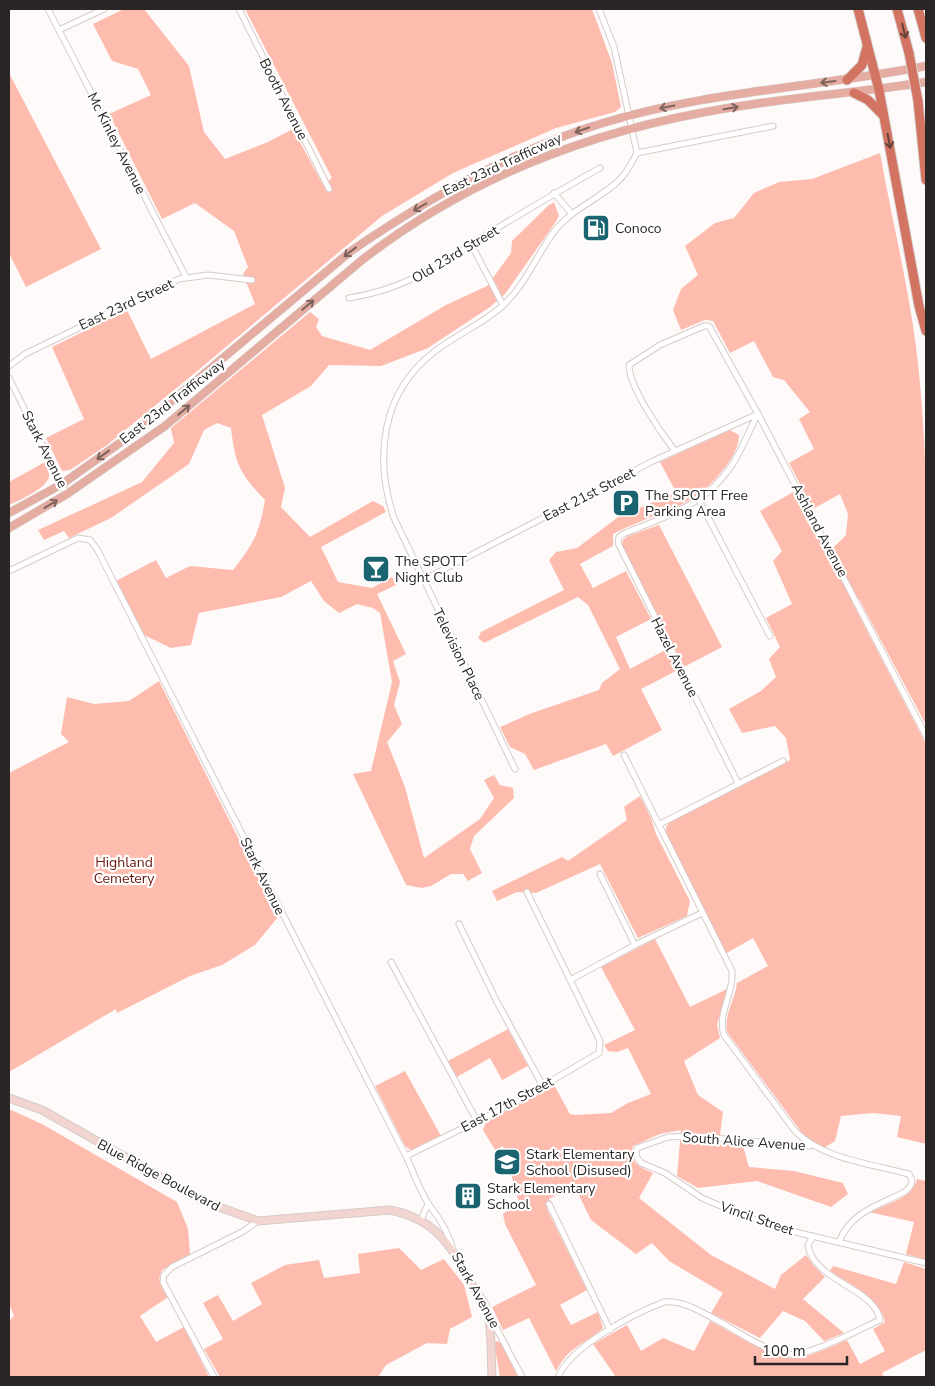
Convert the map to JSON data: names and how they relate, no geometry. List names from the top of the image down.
{
  "streets": {
    "main road": ["East 23rd Trafficway", "Stark Avenue", "Blue Ridge Boulevard"],
    "street": [
      "Booth Avenue",
      "Mc Kinley Avenue",
      "Old 23rd Street",
      "East 23rd Street",
      "East 21st Street",
      "Ashland Avenue",
      "Television Place",
      "Hazel Avenue",
      "East 17th Street",
      "South Alice Avenue",
      "Vincil Street"
    ]
  },
  "crossings": [
    ["Mc Kinley Avenue", "East 23rd Street"],
    ["East 23rd Trafficway", "Stark Avenue"],
    ["Stark Avenue", "East 17th Street"],
    ["Stark Avenue", "Blue Ridge Boulevard"],
    ["East 21st Street", "Ashland Avenue"],
    ["East 21st Street", "Television Place"],
    ["South Alice Avenue", "Vincil Street"]
  ],
  "parks": ["Highland Cemetery"],
  "places": {
    "fuel station": ["Conoco"],
    "parking": ["The SPOTT Free Parking Area"],
    "bar": ["The SPOTT Night Club"],
    "school or university": ["Stark Elementary School (Disused)"],
    "building": ["Stark Elementary School"]
  },
  "scale_bar": "100 m"
}
